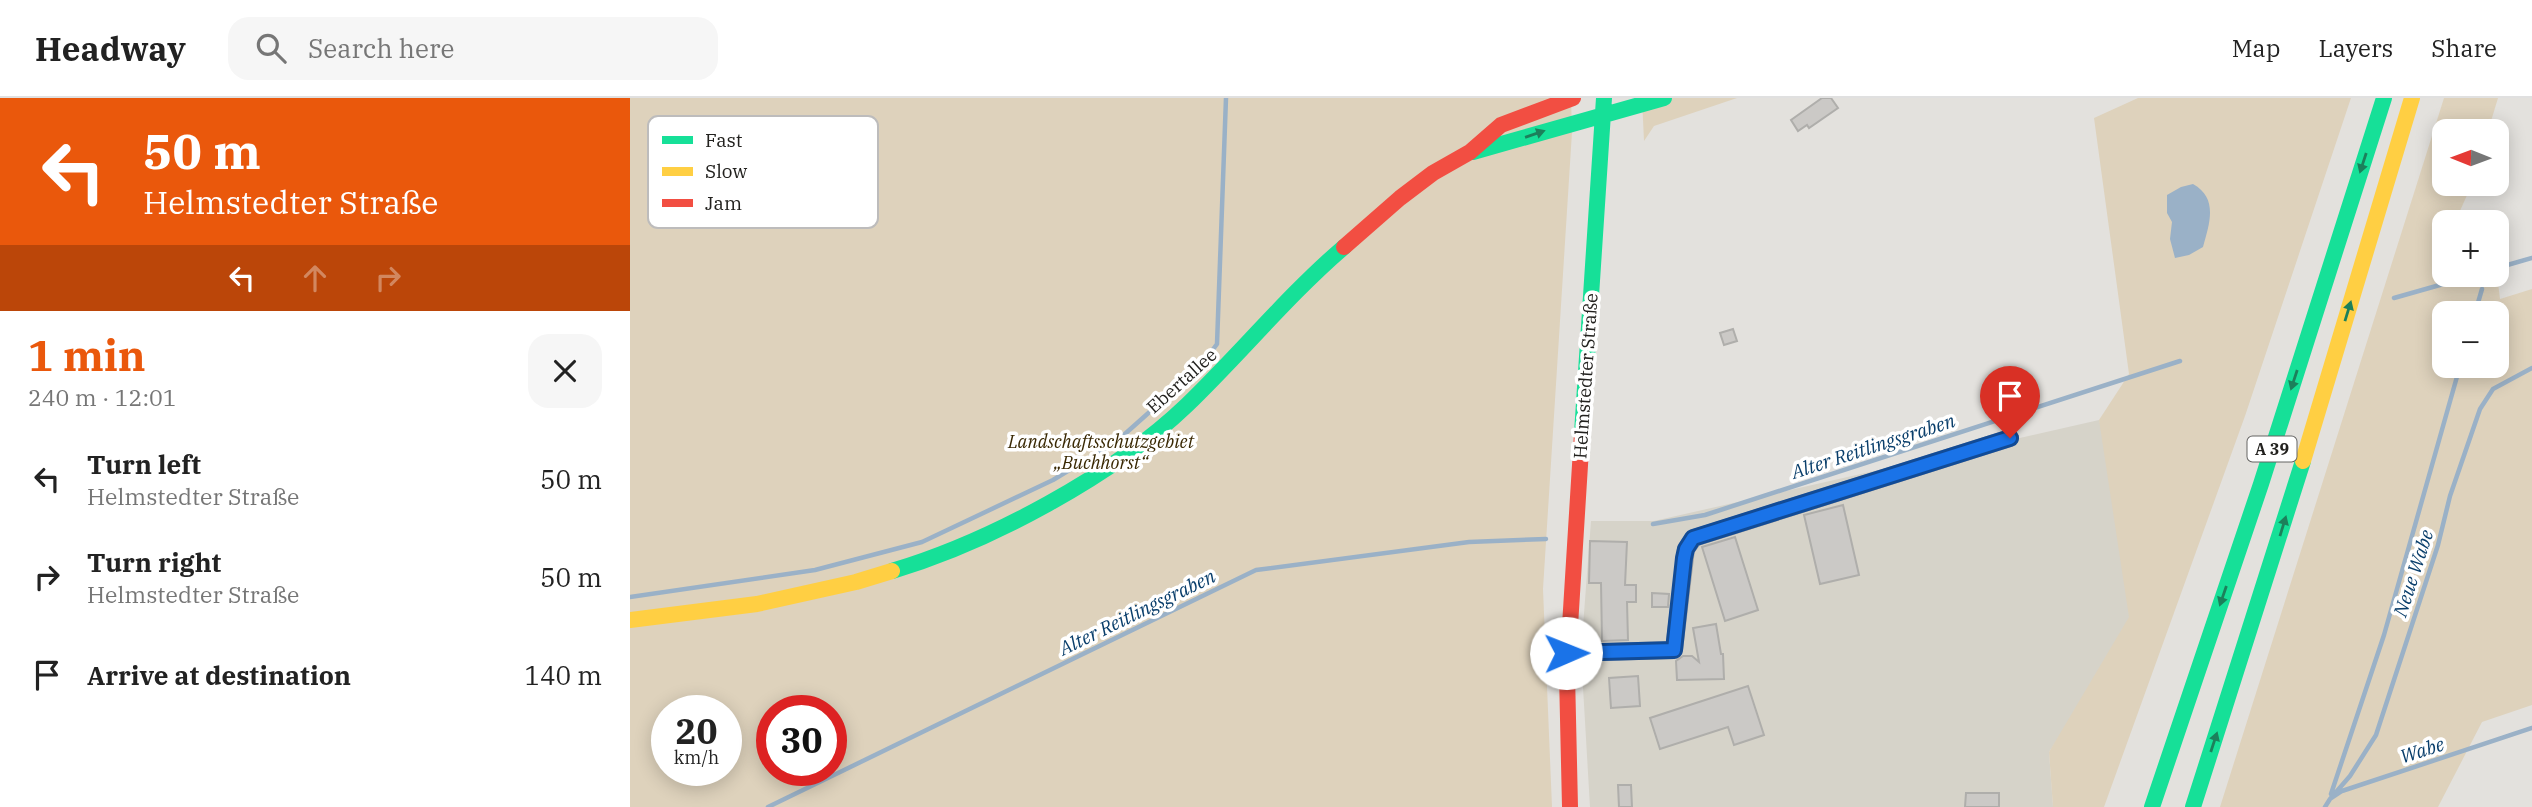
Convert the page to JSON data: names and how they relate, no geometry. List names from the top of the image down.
{
  "streets": {
    "main road": ["Helmstedter Straße", "Ebertallee", "A 39"]
  },
  "crossings": [
    ["Helmstedter Straße", "Ebertallee"]
  ],
  "water": ["Alter Reitlingsgraben", "Neue Wabe", "Wabe"],
  "parks": ["Landschaftsschutzgebiet „Buchhorst“"],
  "legend": ["Fast", "Slow", "Jam"],
  "north": "left",
  "page": {
    "header": "Headway",
    "search": "Search here",
    "nav": ["Map", "Layers", "Share"],
    "turn": ["50 m", "Helmstedter Straße"],
    "map_buttons": ["+", "−"],
    "heading": ["1 min", "240 m · 12:01"],
    "list": [
      {
        "name": "Turn left",
        "note": "Helmstedter Straße",
        "value": "50 m"
      },
      {
        "name": "Turn right",
        "note": "Helmstedter Straße",
        "value": "50 m"
      },
      {
        "name": "Arrive at destination",
        "value": "140 m"
      }
    ],
    "speed": "20 km/h",
    "limit": "30"
  }
}
